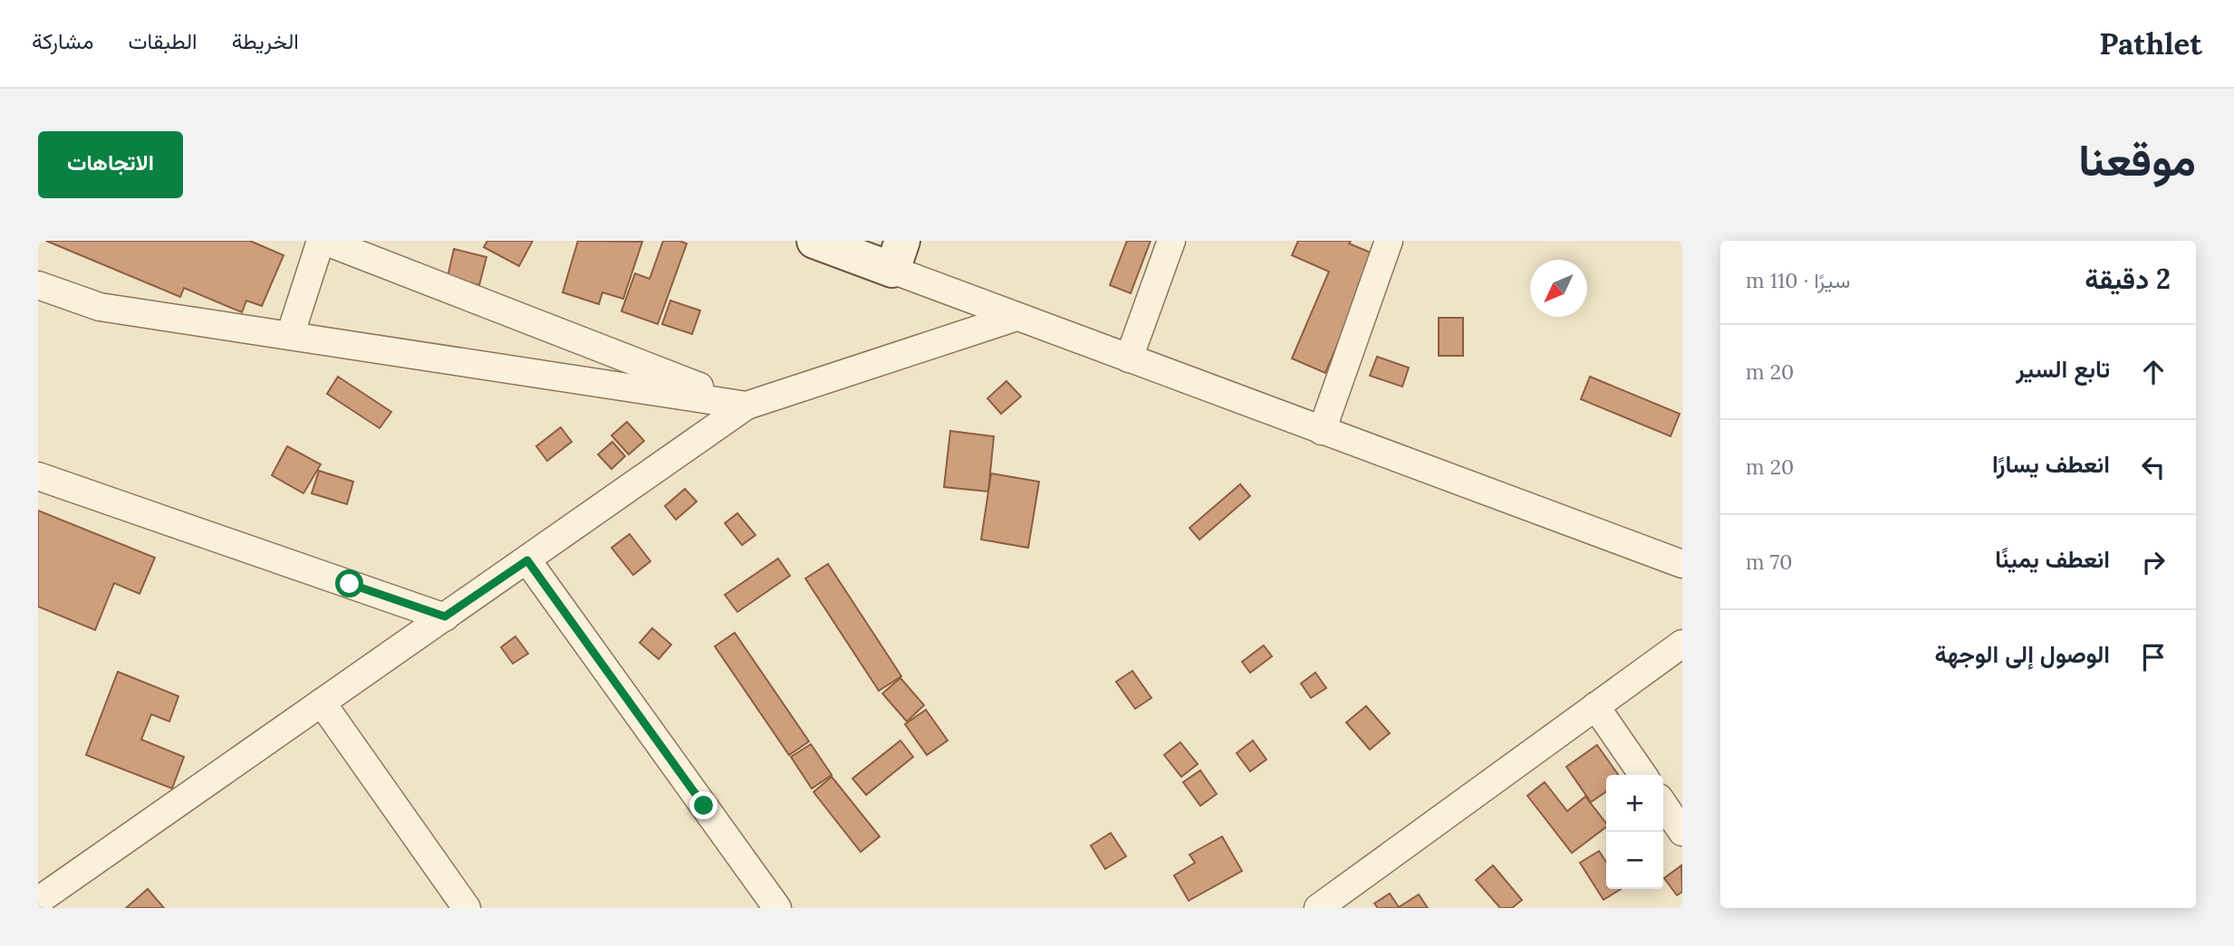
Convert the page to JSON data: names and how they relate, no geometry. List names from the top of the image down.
{
  "north": "bottom left",
  "page": {
    "header": "Pathlet",
    "nav": ["الخريطة", "الطبقات", "مشاركة"],
    "title": "موقعنا",
    "buttons": "الاتجاهات",
    "heading": ["2 دقيقة", "سيرًا · 110 m"],
    "list": [
      ["تابع السير", "20 m"],
      ["انعطف يسارًا", "20 m"],
      ["انعطف يمينًا", "70 m"],
      "الوصول إلى الوجهة"
    ],
    "map_buttons": ["+", "−"]
  }
}
